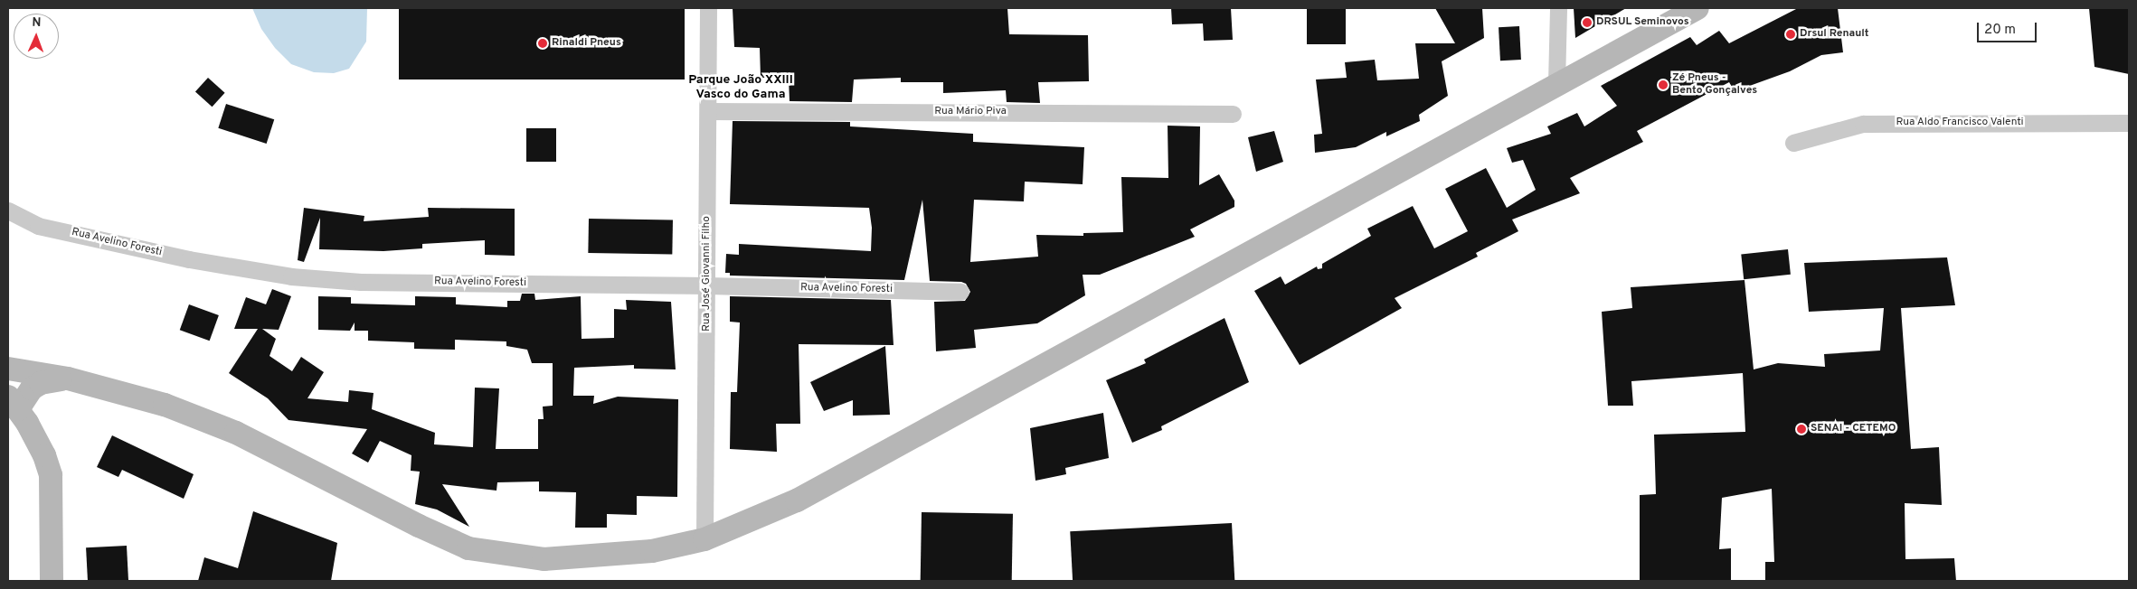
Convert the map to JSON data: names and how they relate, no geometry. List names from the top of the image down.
{
  "streets": {
    "street": [
      "Rua Mário Piva",
      "Rua Aldo Francisco Valenti",
      "Rua Avelino Foresti",
      "Rua José Giovanni Filho"
    ]
  },
  "crossings": [
    ["Rua Mário Piva", "Rua José Giovanni Filho"],
    ["Rua Avelino Foresti", "Rua José Giovanni Filho"]
  ],
  "districts": ["Parque João XXIII Vasco do Gama"],
  "places": [
    "DRSUL Seminovos",
    "Drsul Renault",
    "Rinaldi Pneus",
    "Zé Pneus - Bento Gonçalves",
    "SENAI - CETEMO"
  ],
  "scale_bar": "20 m",
  "north": "top"
}
